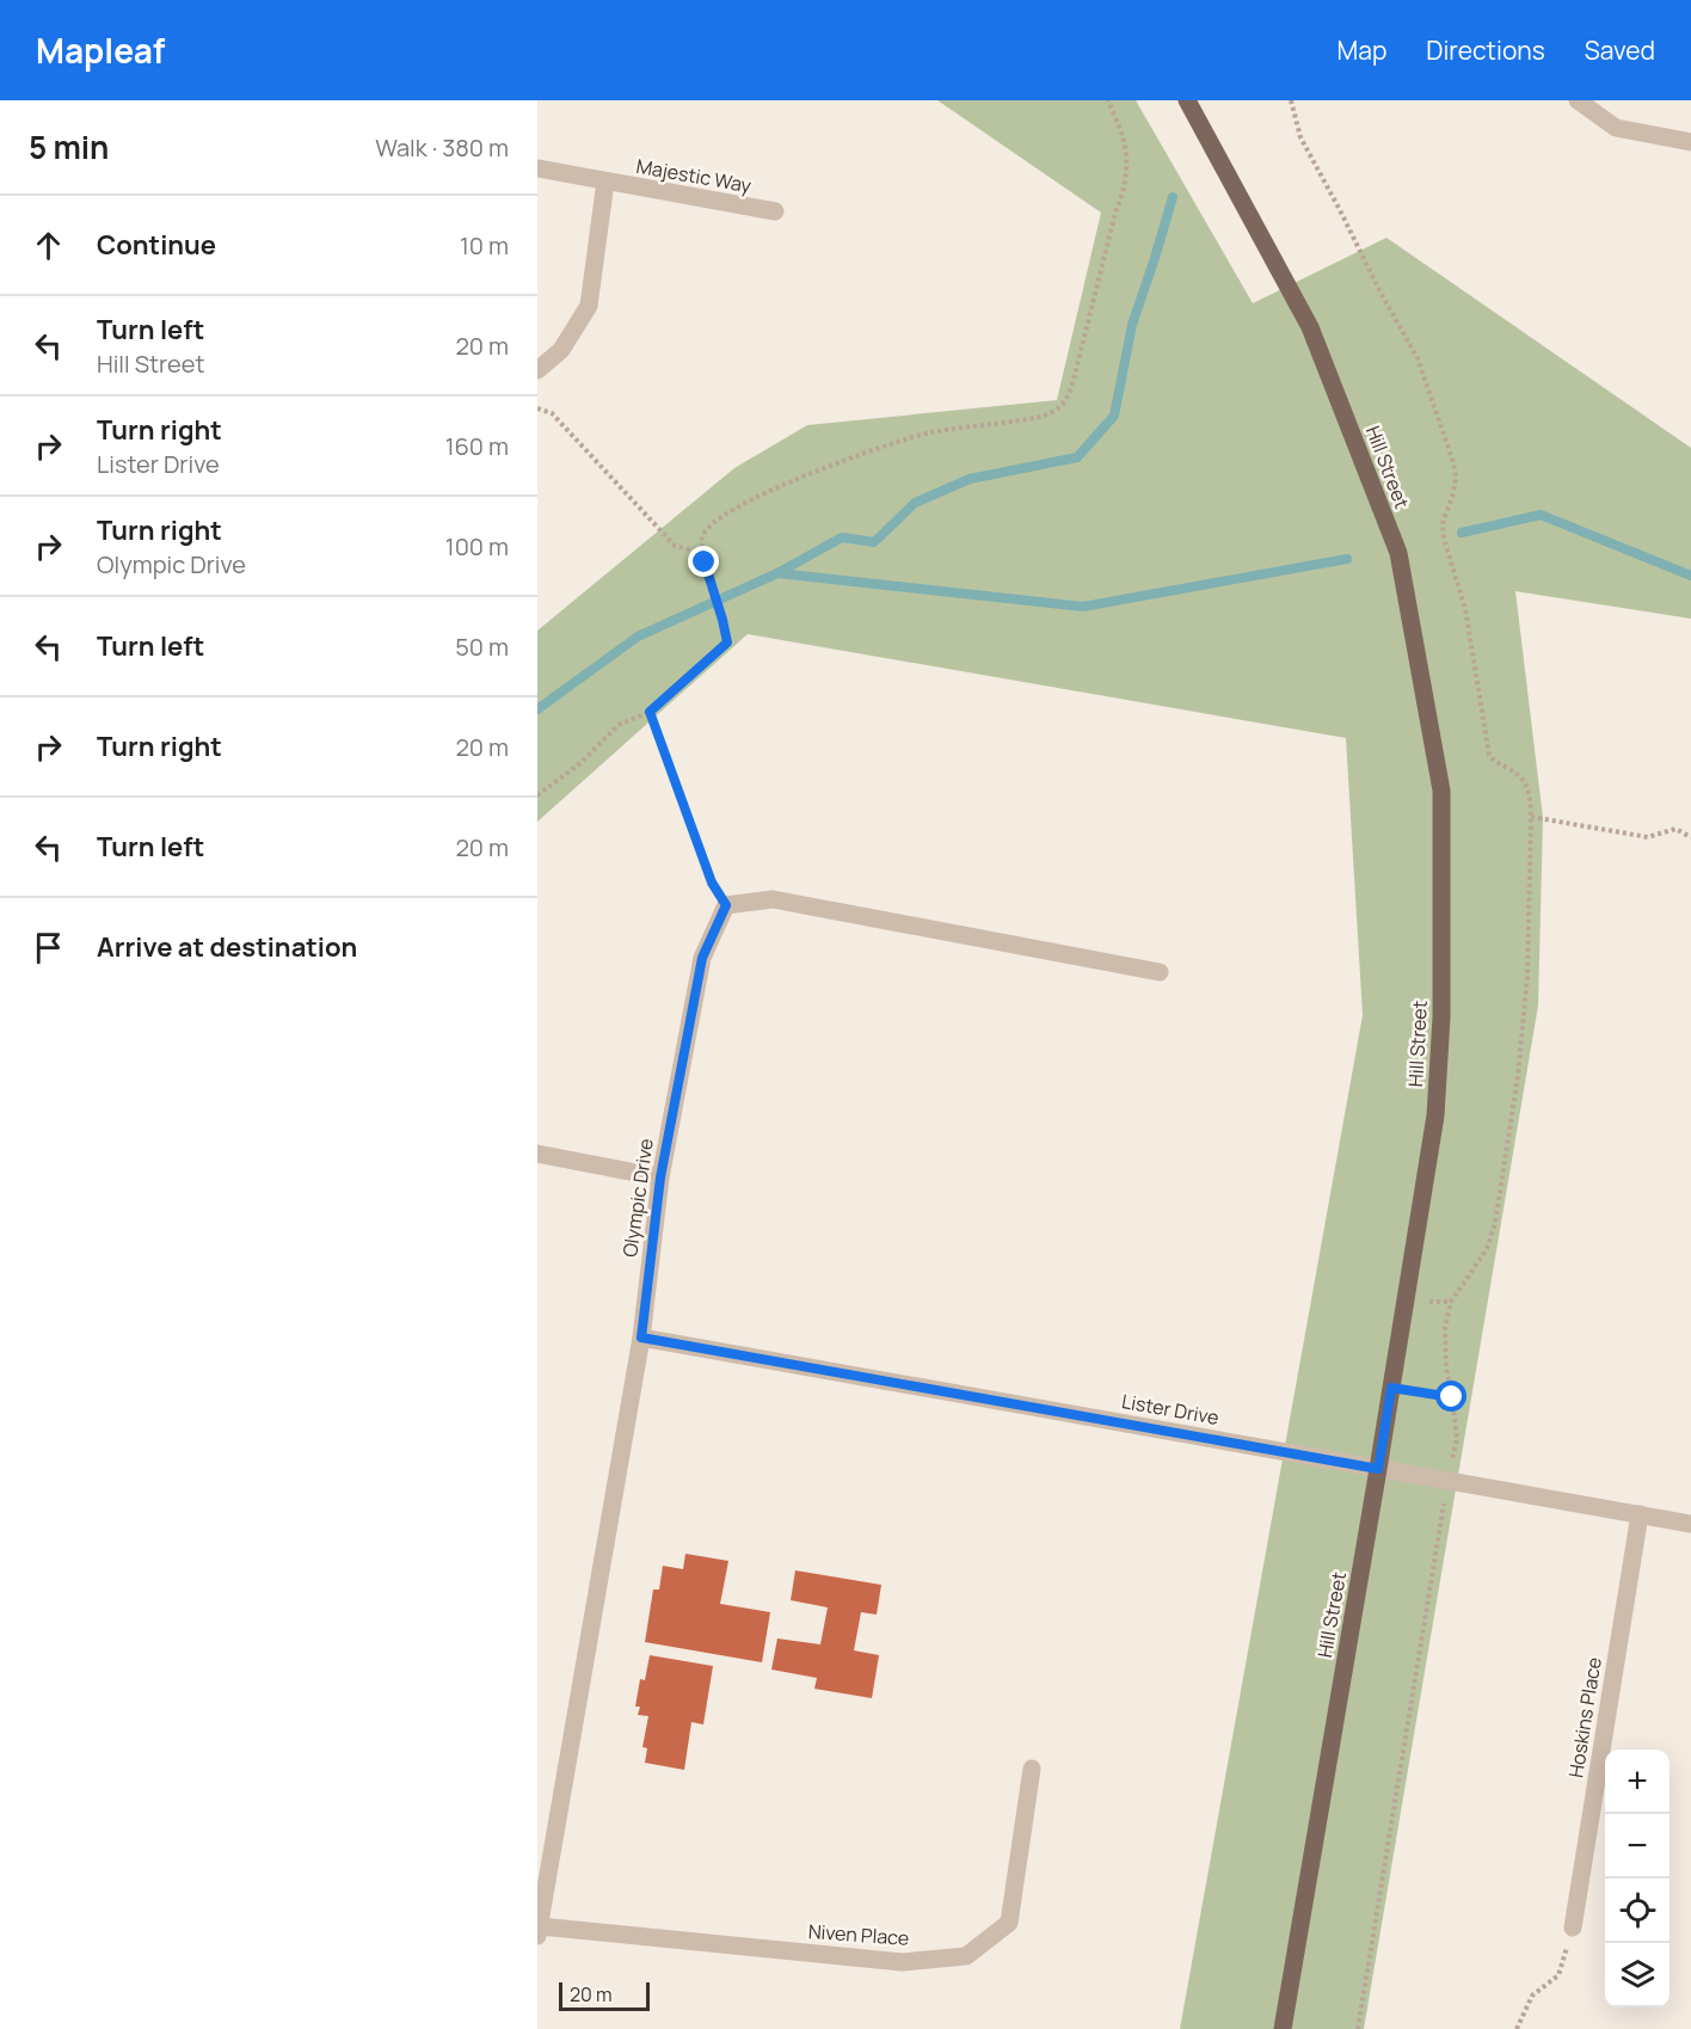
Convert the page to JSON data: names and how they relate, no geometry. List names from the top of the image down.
{
  "streets": {
    "main road": ["Hill Street"],
    "street": [
      "Majestic Way",
      "Olympic Drive",
      "Lister Drive",
      "Hoskins Place",
      "Niven Place"
    ]
  },
  "crossings": [
    ["Hill Street", "Lister Drive"],
    ["Olympic Drive", "Lister Drive"],
    ["Olympic Drive", "Niven Place"],
    ["Lister Drive", "Hoskins Place"]
  ],
  "scale_bar": "20 m",
  "page": {
    "header": "Mapleaf",
    "nav": ["Map", "Directions", "Saved"],
    "heading": ["5 min", "Walk · 380 m"],
    "list": [
      ["Continue", "10 m"],
      ["Turn left", "Hill Street", "20 m"],
      ["Turn right", "Lister Drive", "160 m"],
      ["Turn right", "Olympic Drive", "100 m"],
      ["Turn left", "50 m"],
      ["Turn right", "20 m"],
      ["Turn left", "20 m"],
      "Arrive at destination"
    ],
    "map_buttons": ["+", "−"],
    "scale": "20 m"
  }
}
